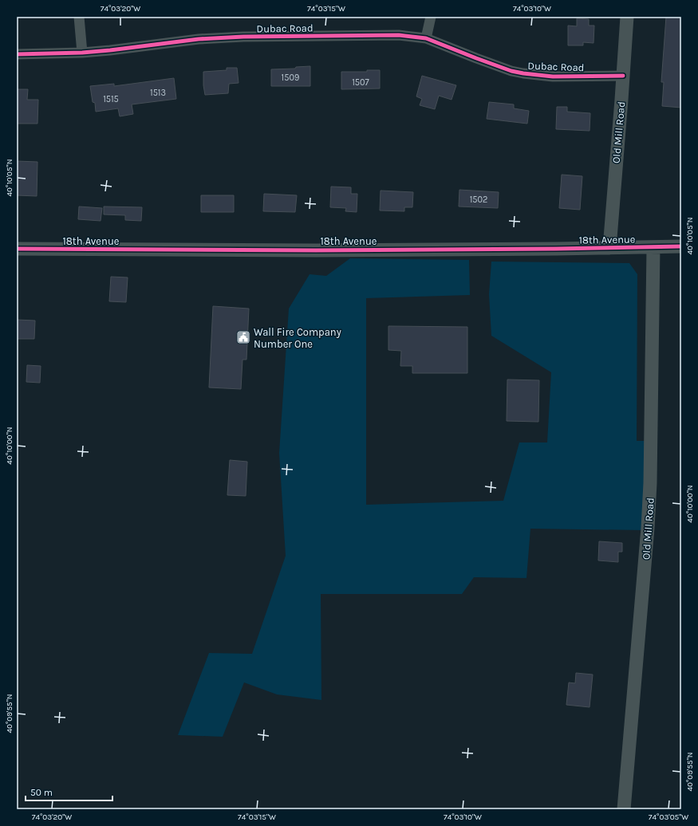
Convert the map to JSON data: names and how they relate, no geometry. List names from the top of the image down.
{
  "streets": {
    "street": ["Dubac Road", "Old Mill Road", "18th Avenue"]
  },
  "crossings": [
    ["Dubac Road", "Old Mill Road"],
    ["Old Mill Road", "18th Avenue"]
  ],
  "places": {
    "public building": ["Wall Fire Company Number One"]
  },
  "house_numbers": [
    "1509",
    "1507",
    "1513",
    "1515",
    "1502"
  ],
  "scale_bar": "50 m",
  "coordinates": [
    "74°03'20\"W",
    "74°03'15\"W",
    "74°03'10\"W",
    "40°10'05\"N",
    "40°10'00\"N",
    "40°09'55\"N",
    "74°03'05\"W"
  ]
}
